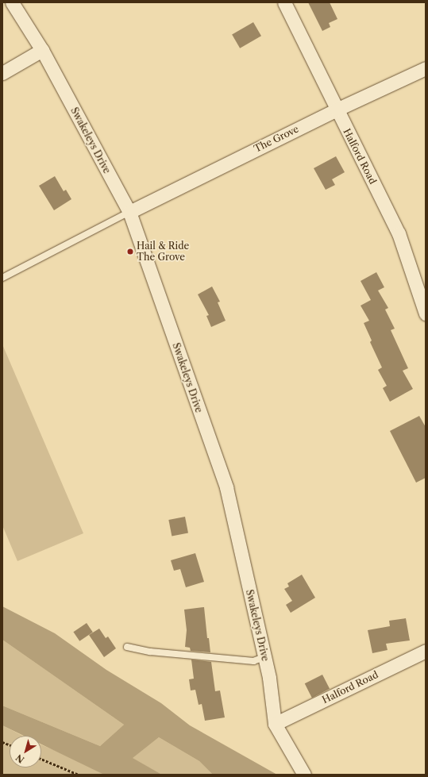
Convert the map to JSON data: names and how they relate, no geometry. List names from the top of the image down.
{
  "streets": {
    "street": ["The Grove", "Swakeleys Drive", "Halford Road"]
  },
  "crossings": [
    ["The Grove", "Swakeleys Drive"],
    ["The Grove", "Halford Road"],
    ["Swakeleys Drive", "Halford Road"]
  ],
  "places": ["Hail & Ride The Grove"],
  "north": "bottom left"
}
